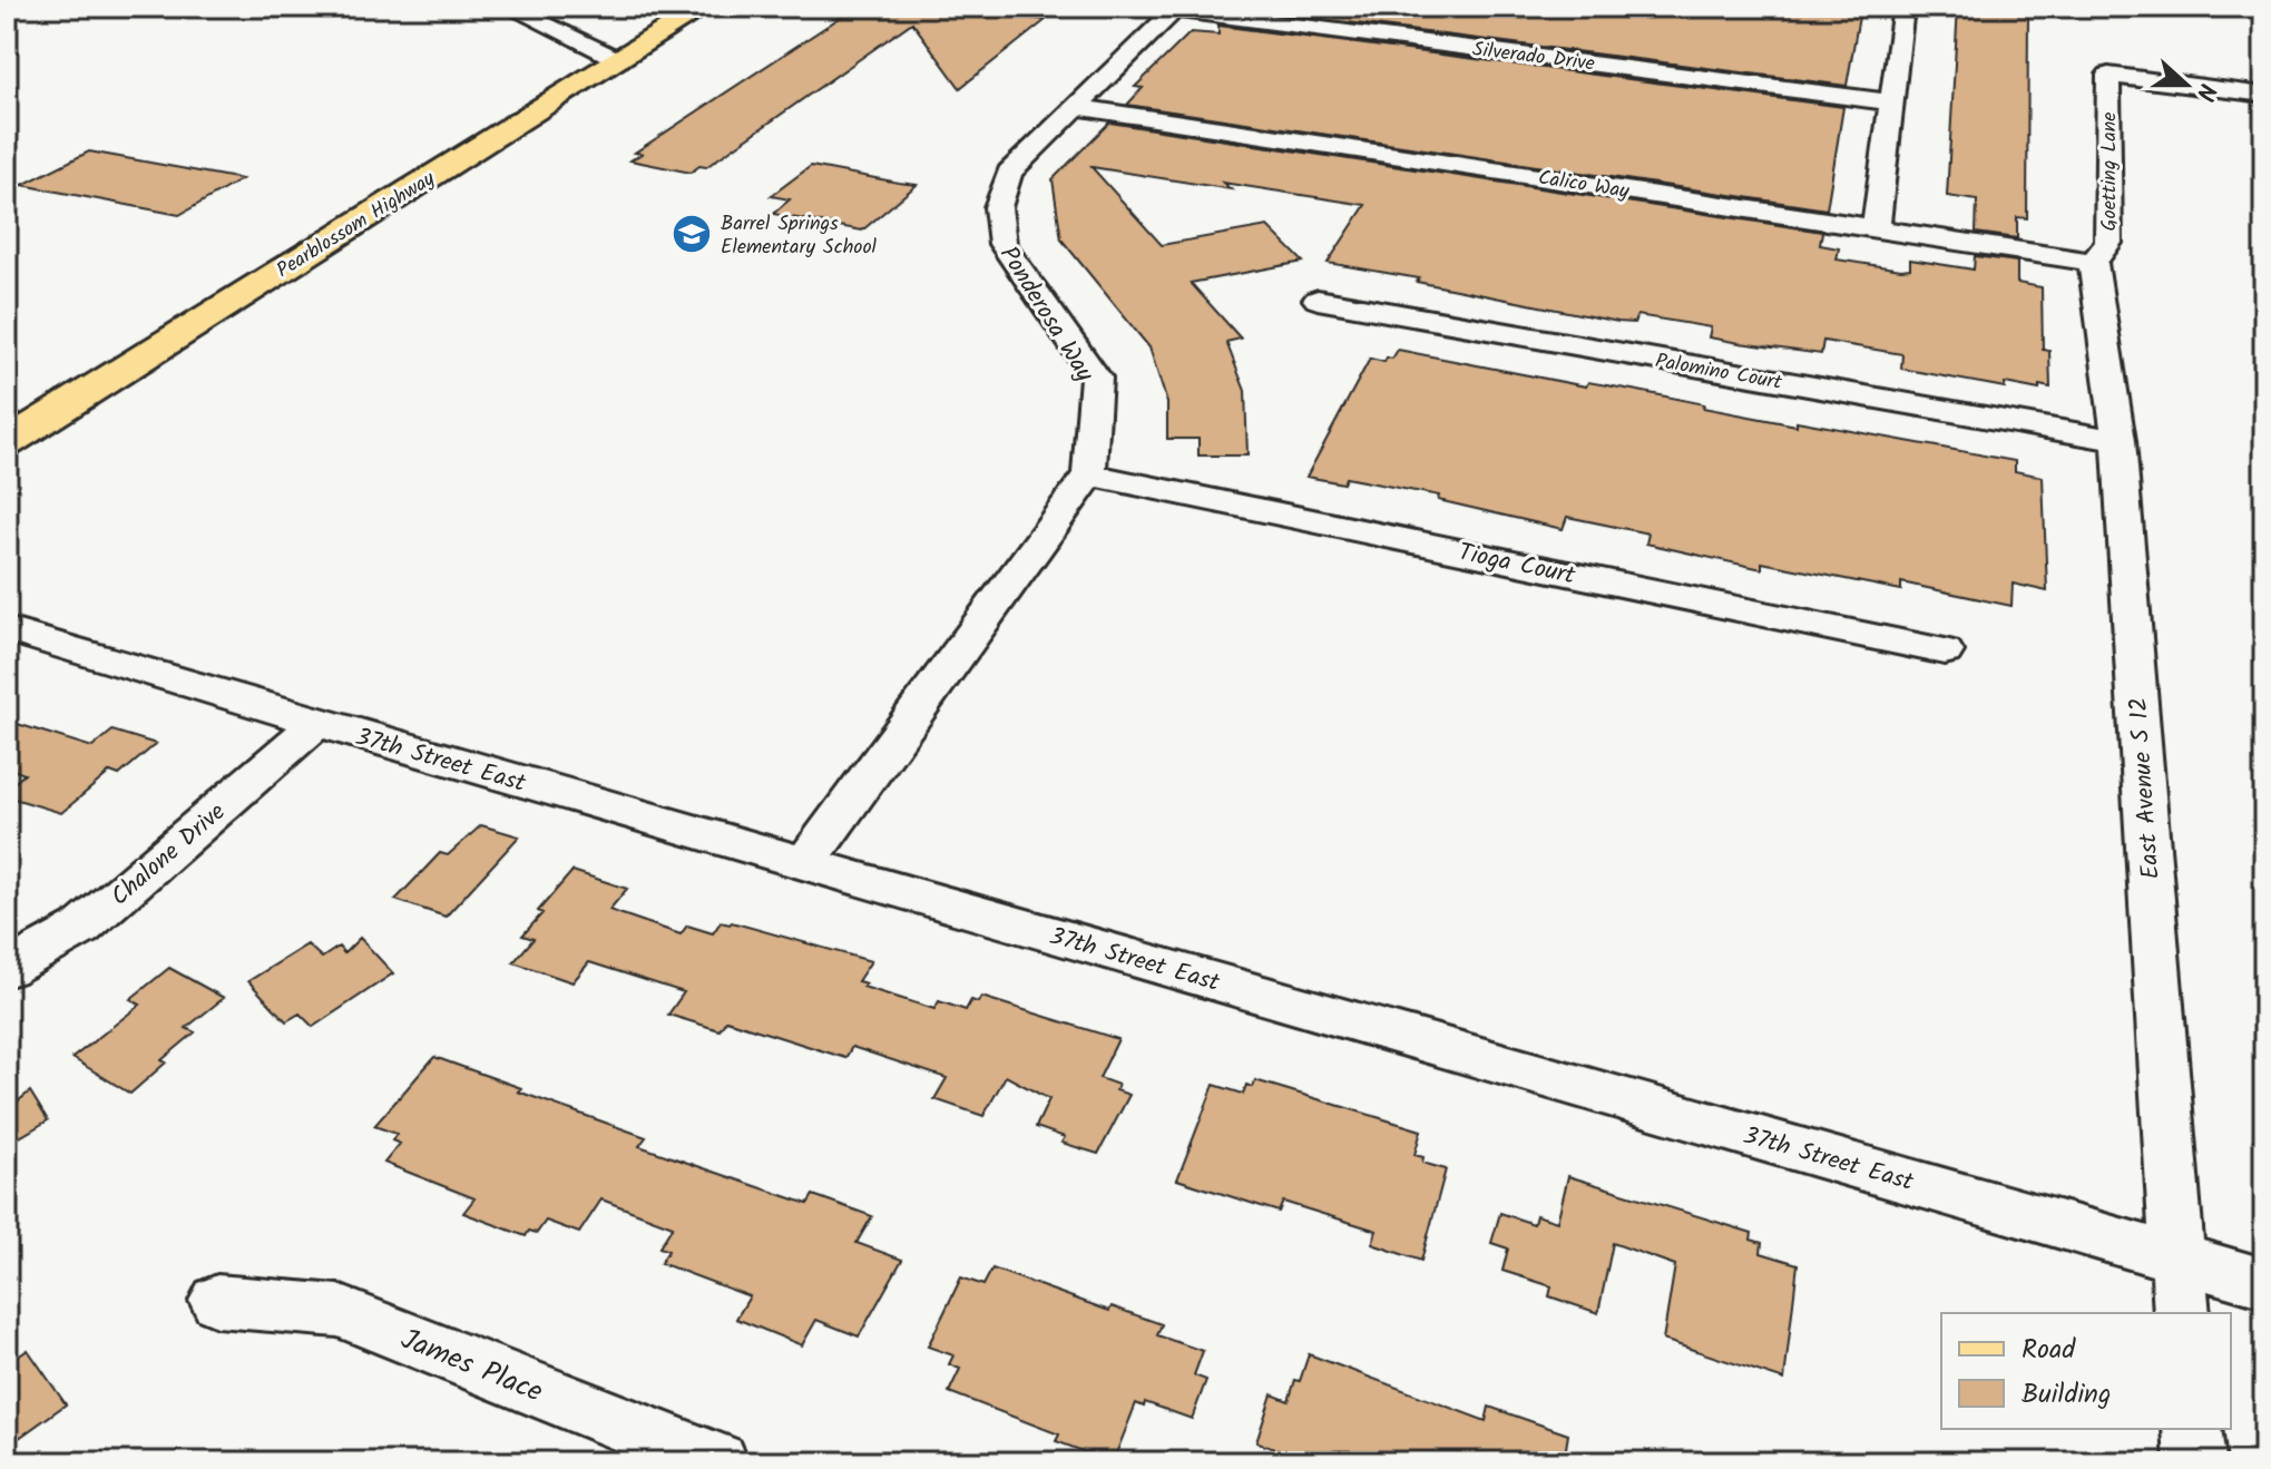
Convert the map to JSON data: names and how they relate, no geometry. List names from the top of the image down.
{
  "streets": {
    "main road": ["Pearblossom Highway"],
    "street": [
      "Silverado Drive",
      "Goetting Lane",
      "Calico Way",
      "Ponderosa Way",
      "Palomino Court",
      "Tioga Court",
      "37th Street East",
      "East Avenue S 12",
      "Chalone Drive",
      "James Place"
    ]
  },
  "crossings": [
    ["Silverado Drive", "Ponderosa Way"],
    ["Goetting Lane", "Calico Way"],
    ["Goetting Lane", "East Avenue S 12"],
    ["Calico Way", "Ponderosa Way"],
    ["Calico Way", "East Avenue S 12"],
    ["Ponderosa Way", "Tioga Court"],
    ["Palomino Court", "East Avenue S 12"],
    ["37th Street East", "East Avenue S 12"],
    ["37th Street East", "Chalone Drive"]
  ],
  "places": {
    "school or university": ["Barrel Springs Elementary School"]
  },
  "legend": ["Road", "Building"],
  "north": "right"
}
